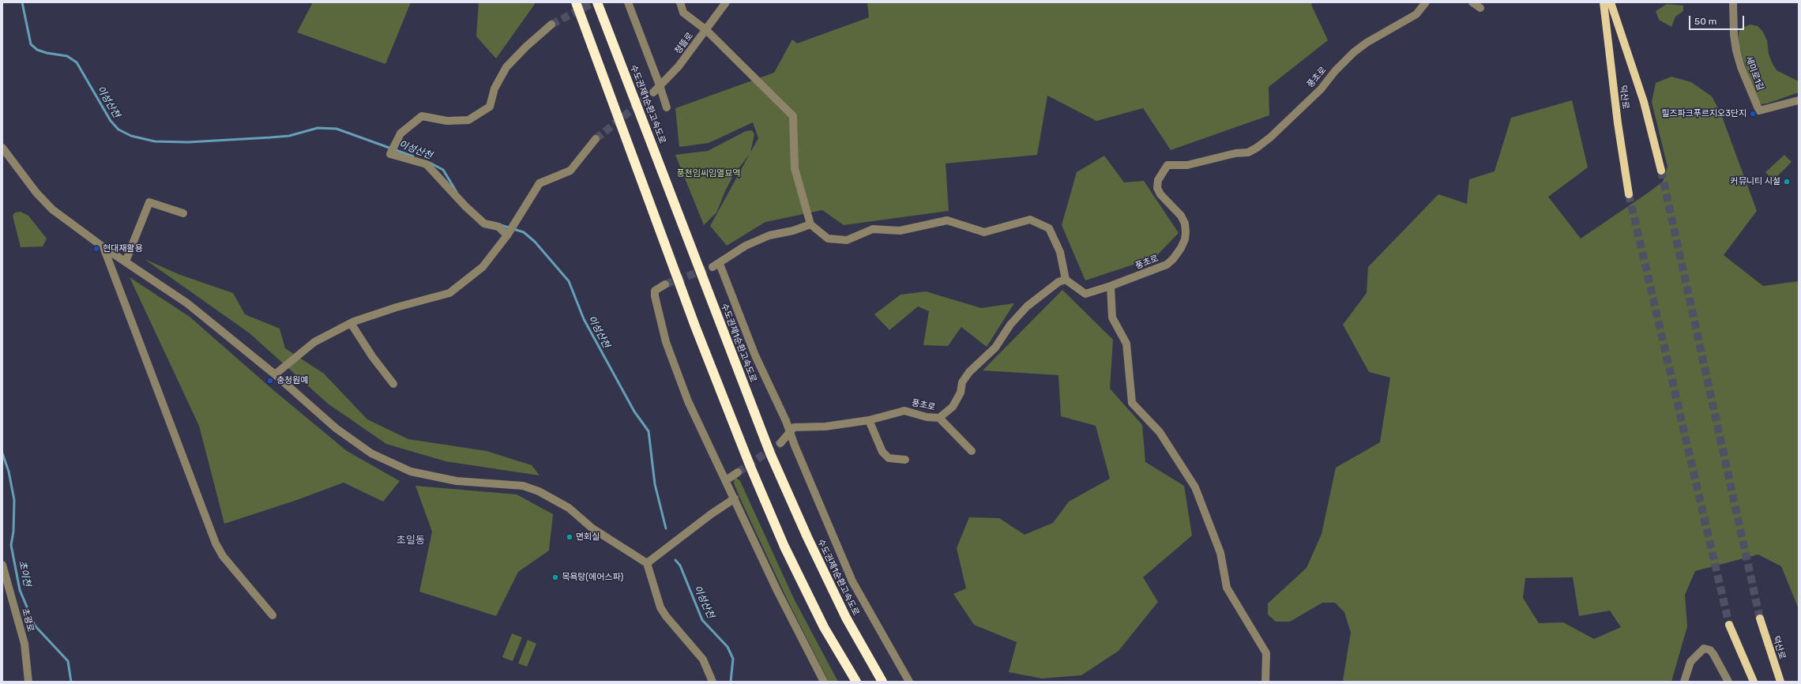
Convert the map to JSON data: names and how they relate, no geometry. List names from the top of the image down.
{
  "streets": {
    "highway": ["수도권제1순환고속도로"],
    "main road": ["덕산로"],
    "street": [
      "청뜰로",
      "세미로1길",
      "풍초로",
      "초광로"
    ]
  },
  "districts": ["초일동"],
  "water": ["이성산천", "초이천"],
  "parks": ["풍천임씨임열묘역"],
  "places": [
    "힐즈파크푸르지오3단지",
    "커뮤니티 시설",
    "현대재활용",
    "충청원예",
    "면회실",
    "목욕탕(에어스파)"
  ],
  "scale_bar": "50 m"
}
